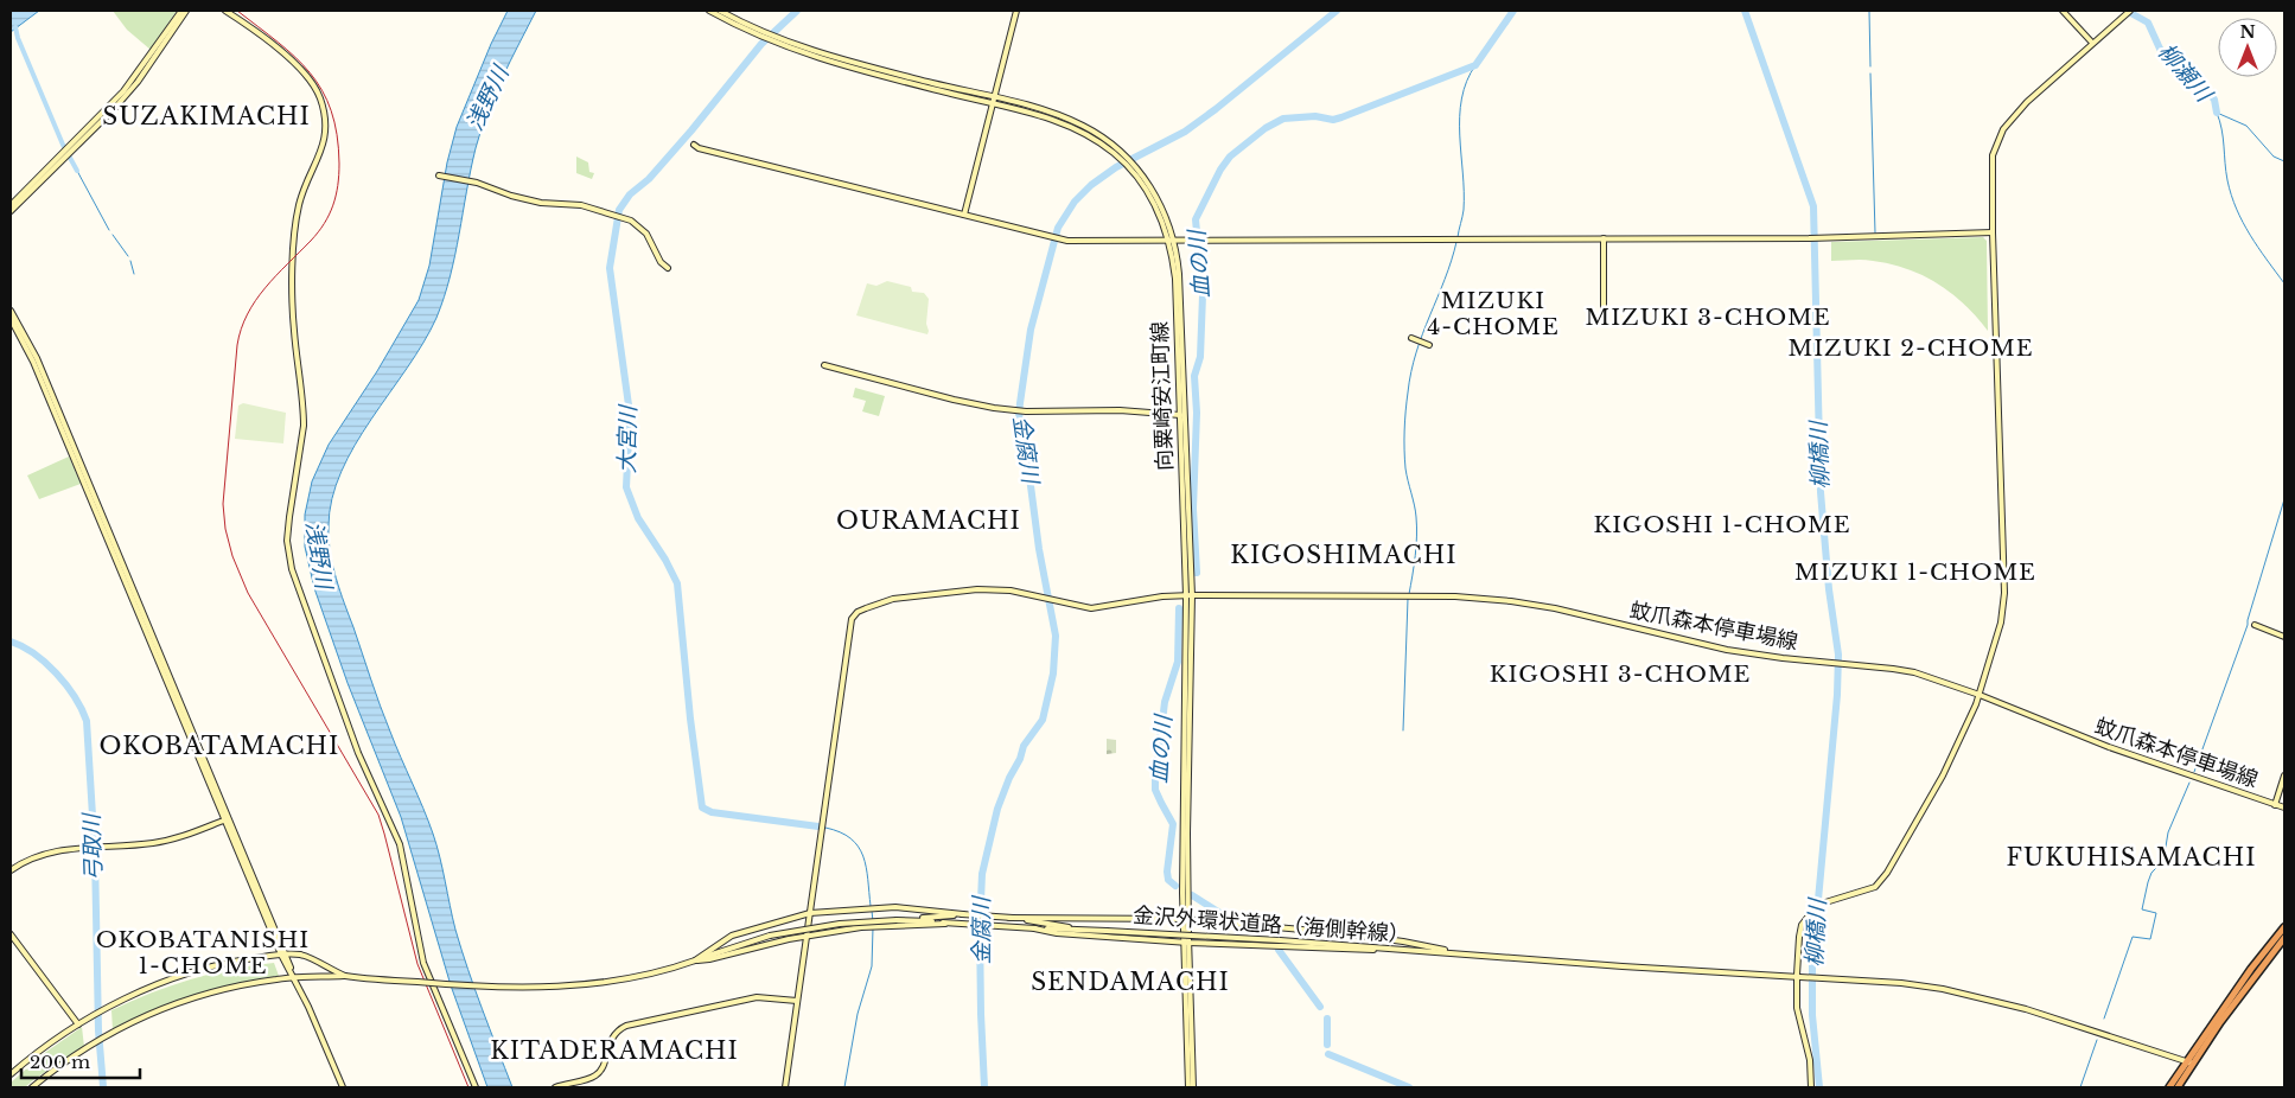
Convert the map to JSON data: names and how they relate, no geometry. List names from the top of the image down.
{
  "streets": {
    "street": ["向粟崎安江町線", "蚊爪森本停車場線", "金沢外環状道路（海側幹線）"]
  },
  "crossings": [
    ["向粟崎安江町線", "蚊爪森本停車場線"]
  ],
  "districts": [
    "SUZAKIMACHI",
    "MIZUKI 4-CHOME",
    "MIZUKI 3-CHOME",
    "MIZUKI 2-CHOME",
    "OURAMACHI",
    "KIGOSHI 1-CHOME",
    "KIGOSHIMACHI",
    "MIZUKI 1-CHOME",
    "KIGOSHI 3-CHOME",
    "OKOBATAMACHI",
    "FUKUHISAMACHI",
    "OKOBATANISHI 1-CHOME",
    "SENDAMACHI",
    "KITADERAMACHI"
  ],
  "water": [
    "柳瀬川",
    "浅野川",
    "血の川",
    "大宮川",
    "金腐川",
    "柳橋川",
    "弓取川"
  ],
  "scale_bar": "200 m",
  "north": "top"
}
